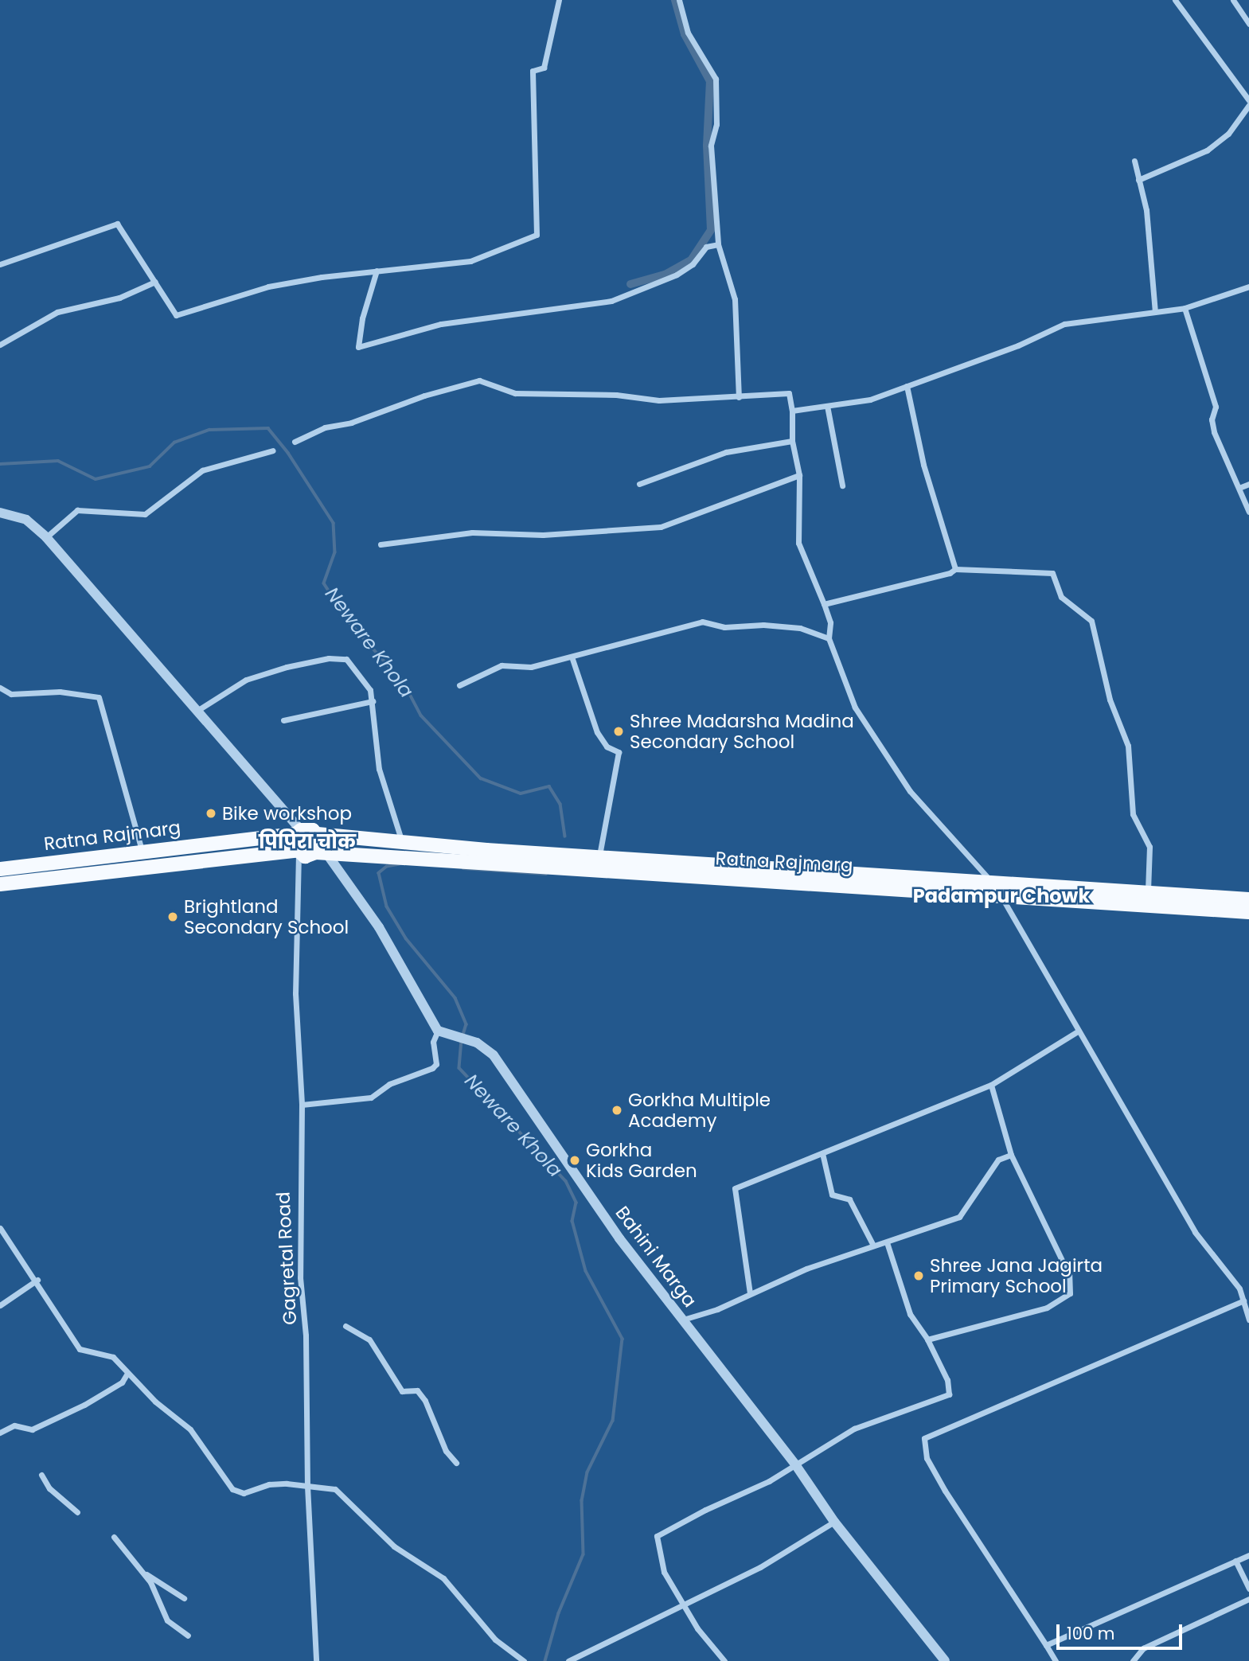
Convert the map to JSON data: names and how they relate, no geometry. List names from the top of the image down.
{
  "streets": {
    "main road": ["Ratna Rajmarg"],
    "street": ["Bahini Marga", "Gagretal Road"]
  },
  "crossings": [
    ["Ratna Rajmarg", "Gagretal Road"]
  ],
  "districts": ["पिपिरा चोक", "Padampur Chowk"],
  "water": ["Neware Khola"],
  "places": [
    "Shree Madarsha Madina Secondary School",
    "Bike workshop",
    "Brightland Secondary School",
    "Gorkha Multiple Academy",
    "Gorkha Kids Garden",
    "Shree Jana Jagirta Primary School"
  ],
  "scale_bar": "100 m"
}
